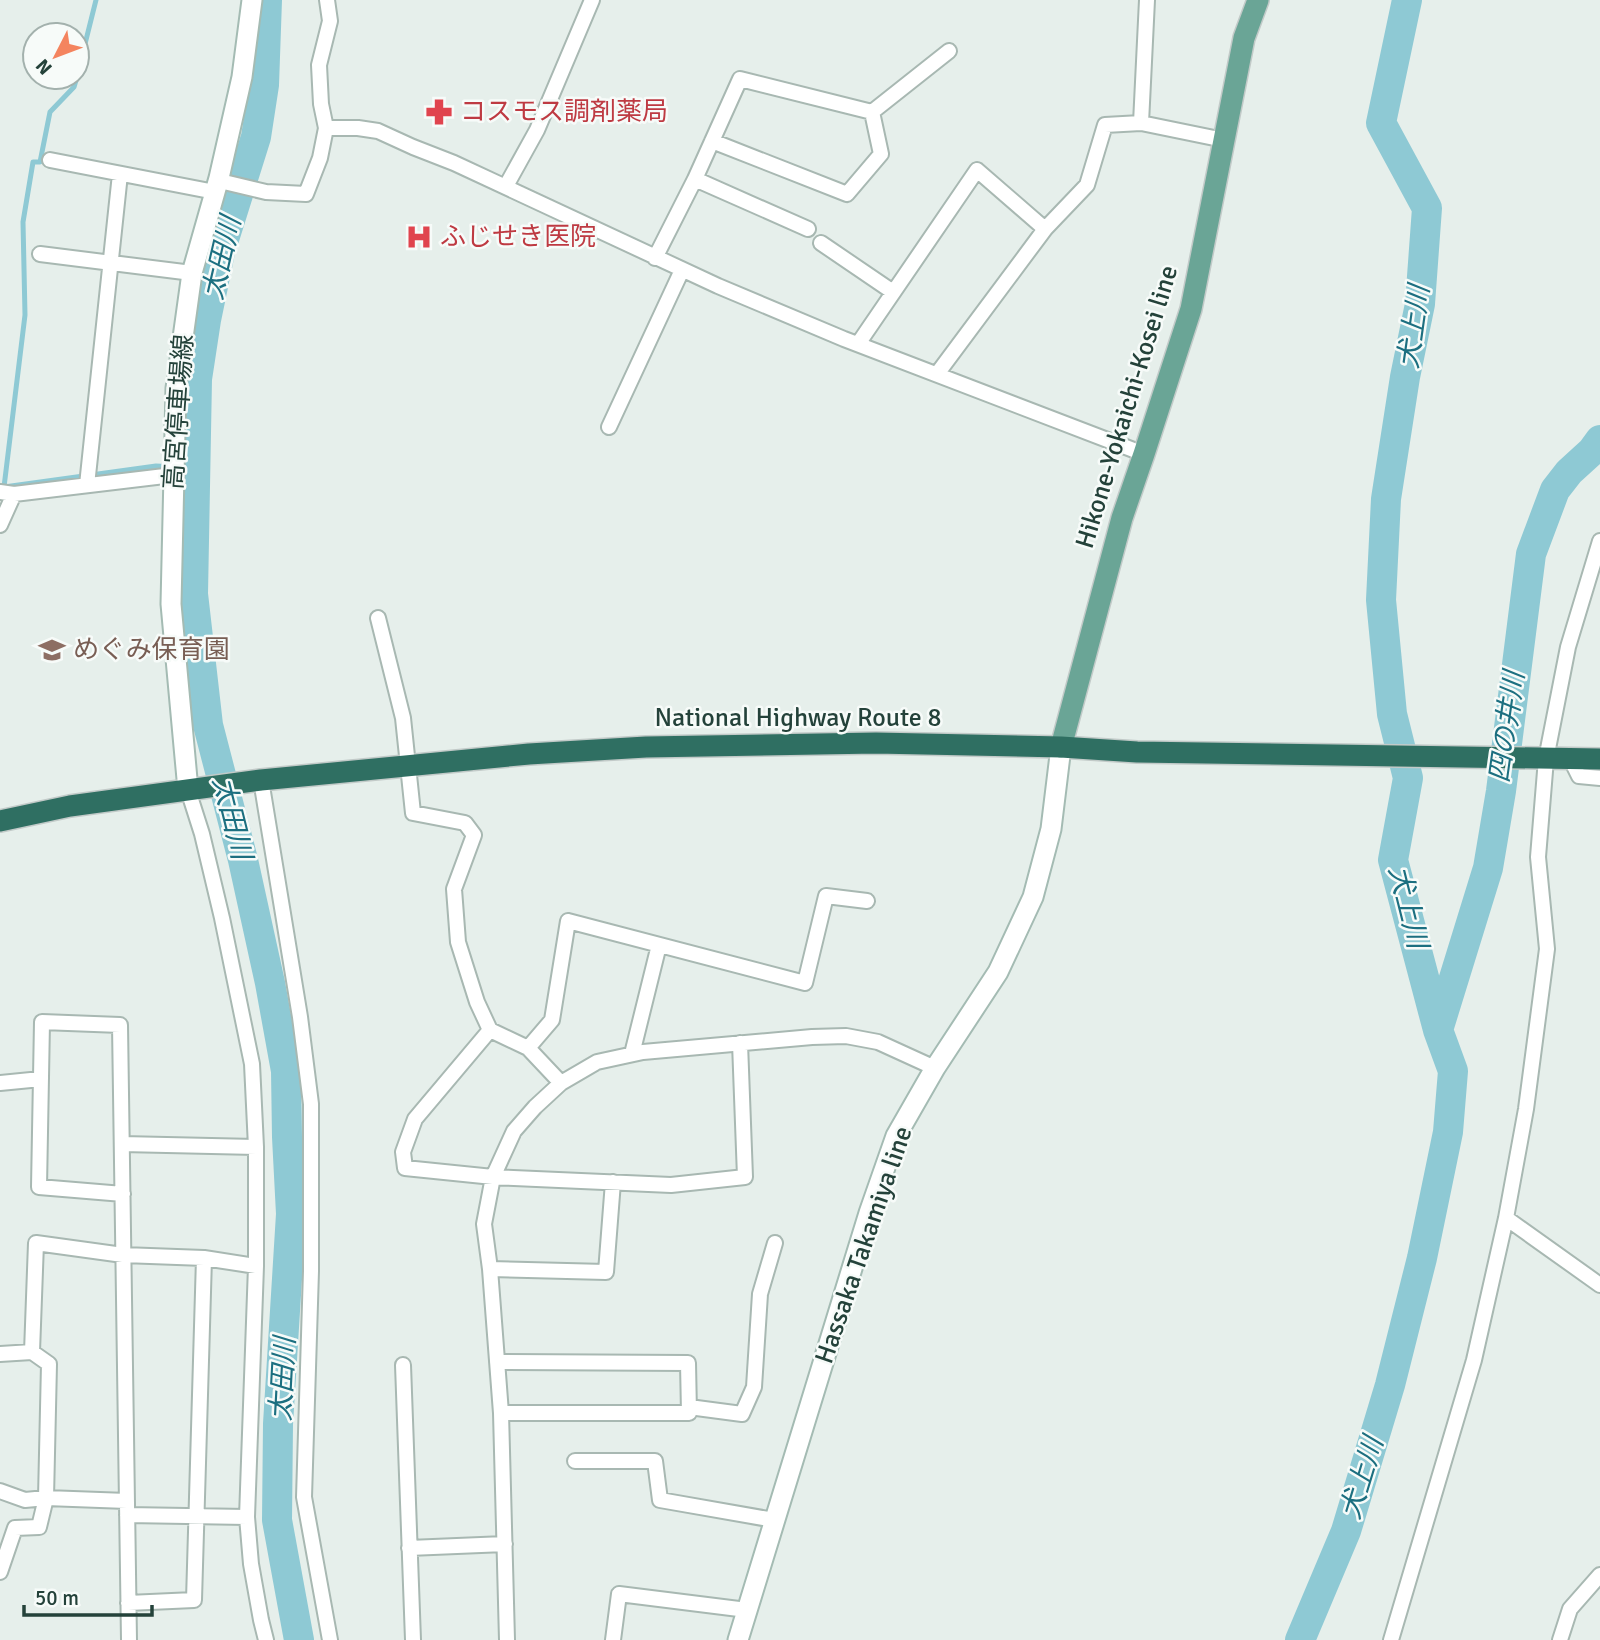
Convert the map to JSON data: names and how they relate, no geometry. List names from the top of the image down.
{
  "streets": {
    "highway": ["National Highway Route 8"],
    "main road": ["Hikone-Yokaichi-Kosei line", "高宮停車場線", "Hassaka Takamiya line"]
  },
  "crossings": [
    ["Hikone-Yokaichi-Kosei line", "National Highway Route 8"],
    ["Hikone-Yokaichi-Kosei line", "Hassaka Takamiya line"],
    ["高宮停車場線", "National Highway Route 8"],
    ["National Highway Route 8", "Hassaka Takamiya line"]
  ],
  "water": ["太田川", "犬上川", "四の井川"],
  "places": {
    "pharmacy": ["コスモス調剤薬局"],
    "hospital": ["ふじせき医院"],
    "school or university": ["めぐみ保育園"]
  },
  "scale_bar": "50 m",
  "north": "bottom left"
}
